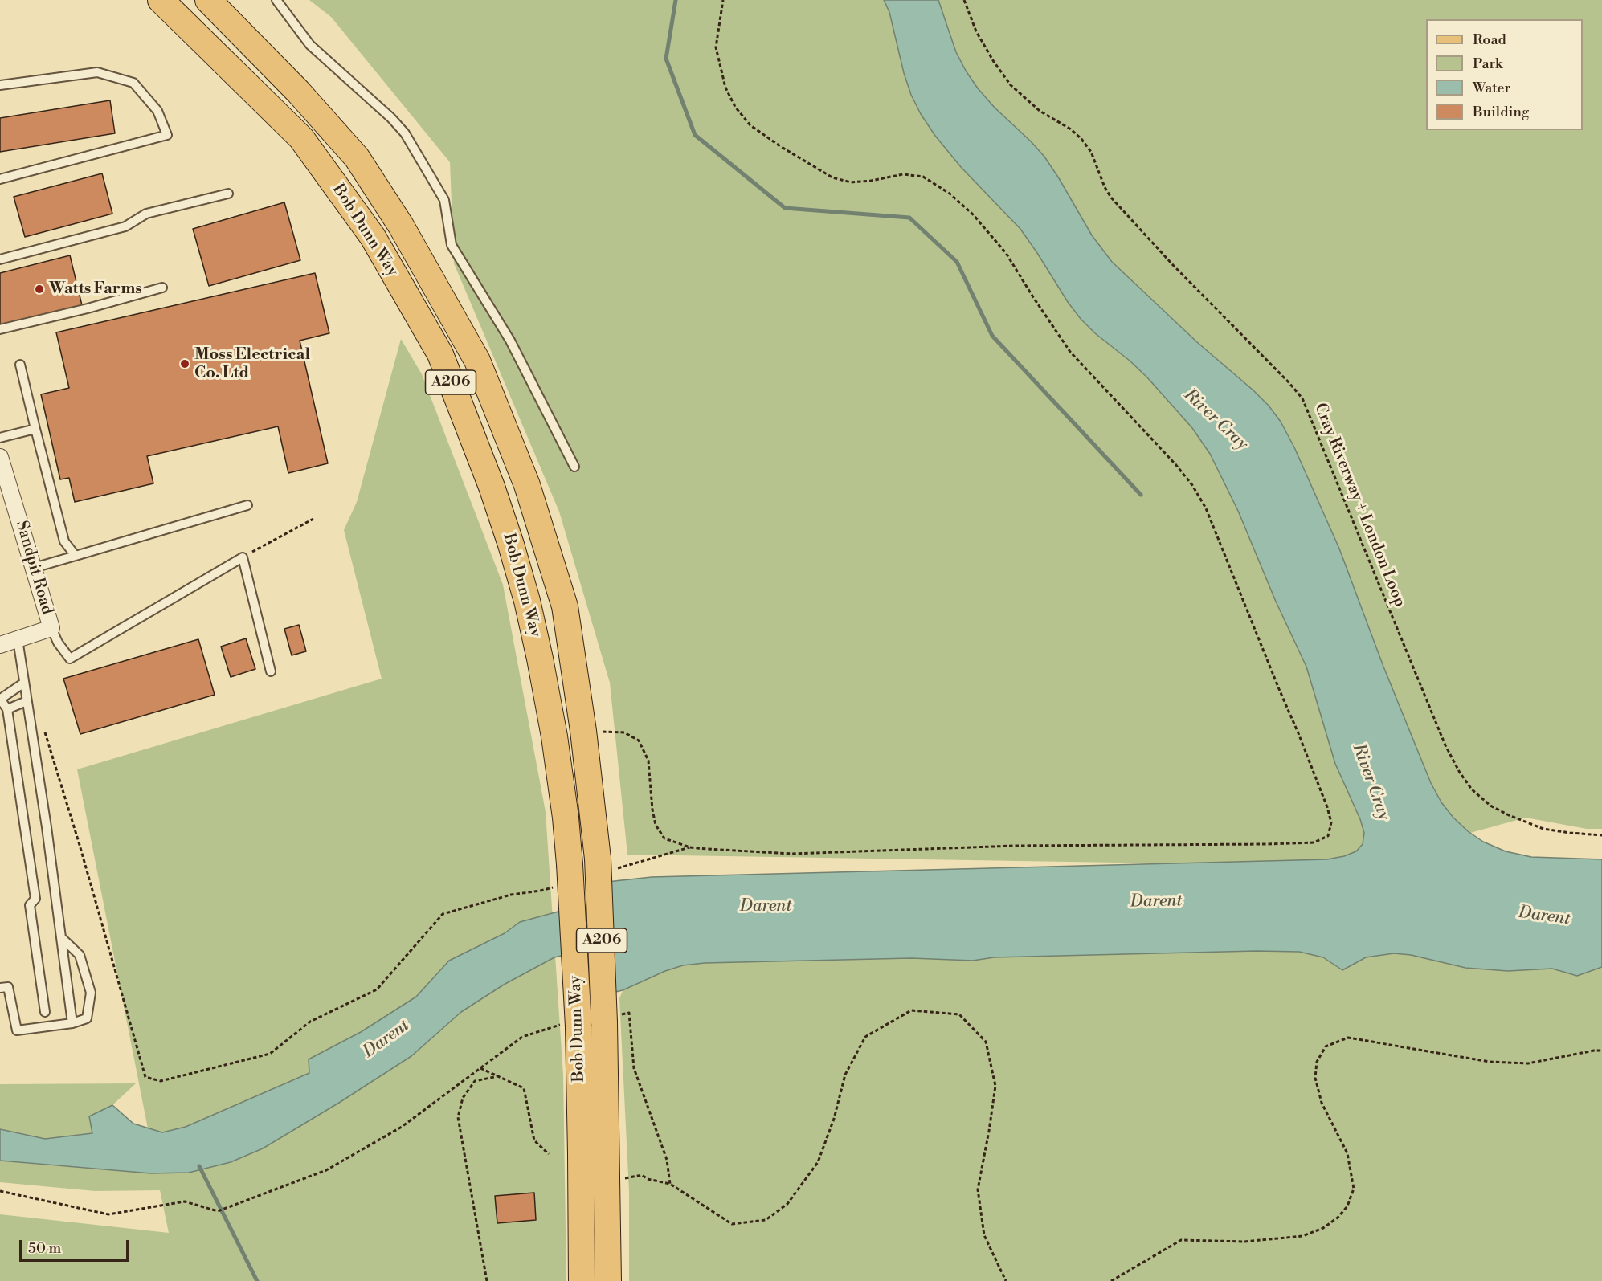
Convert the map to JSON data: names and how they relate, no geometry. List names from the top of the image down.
{
  "streets": {
    "main road": ["Bob Dunn Way", "A206"],
    "street": ["Sandpit Road"],
    "path": ["Cray Riverway + London Loop"]
  },
  "water": ["River Cray", "Darent"],
  "places": ["Watts Farms", "Moss Electrical Co. Ltd"],
  "legend": [
    "Road",
    "Park",
    "Water",
    "Building"
  ],
  "scale_bar": "50 m"
}
